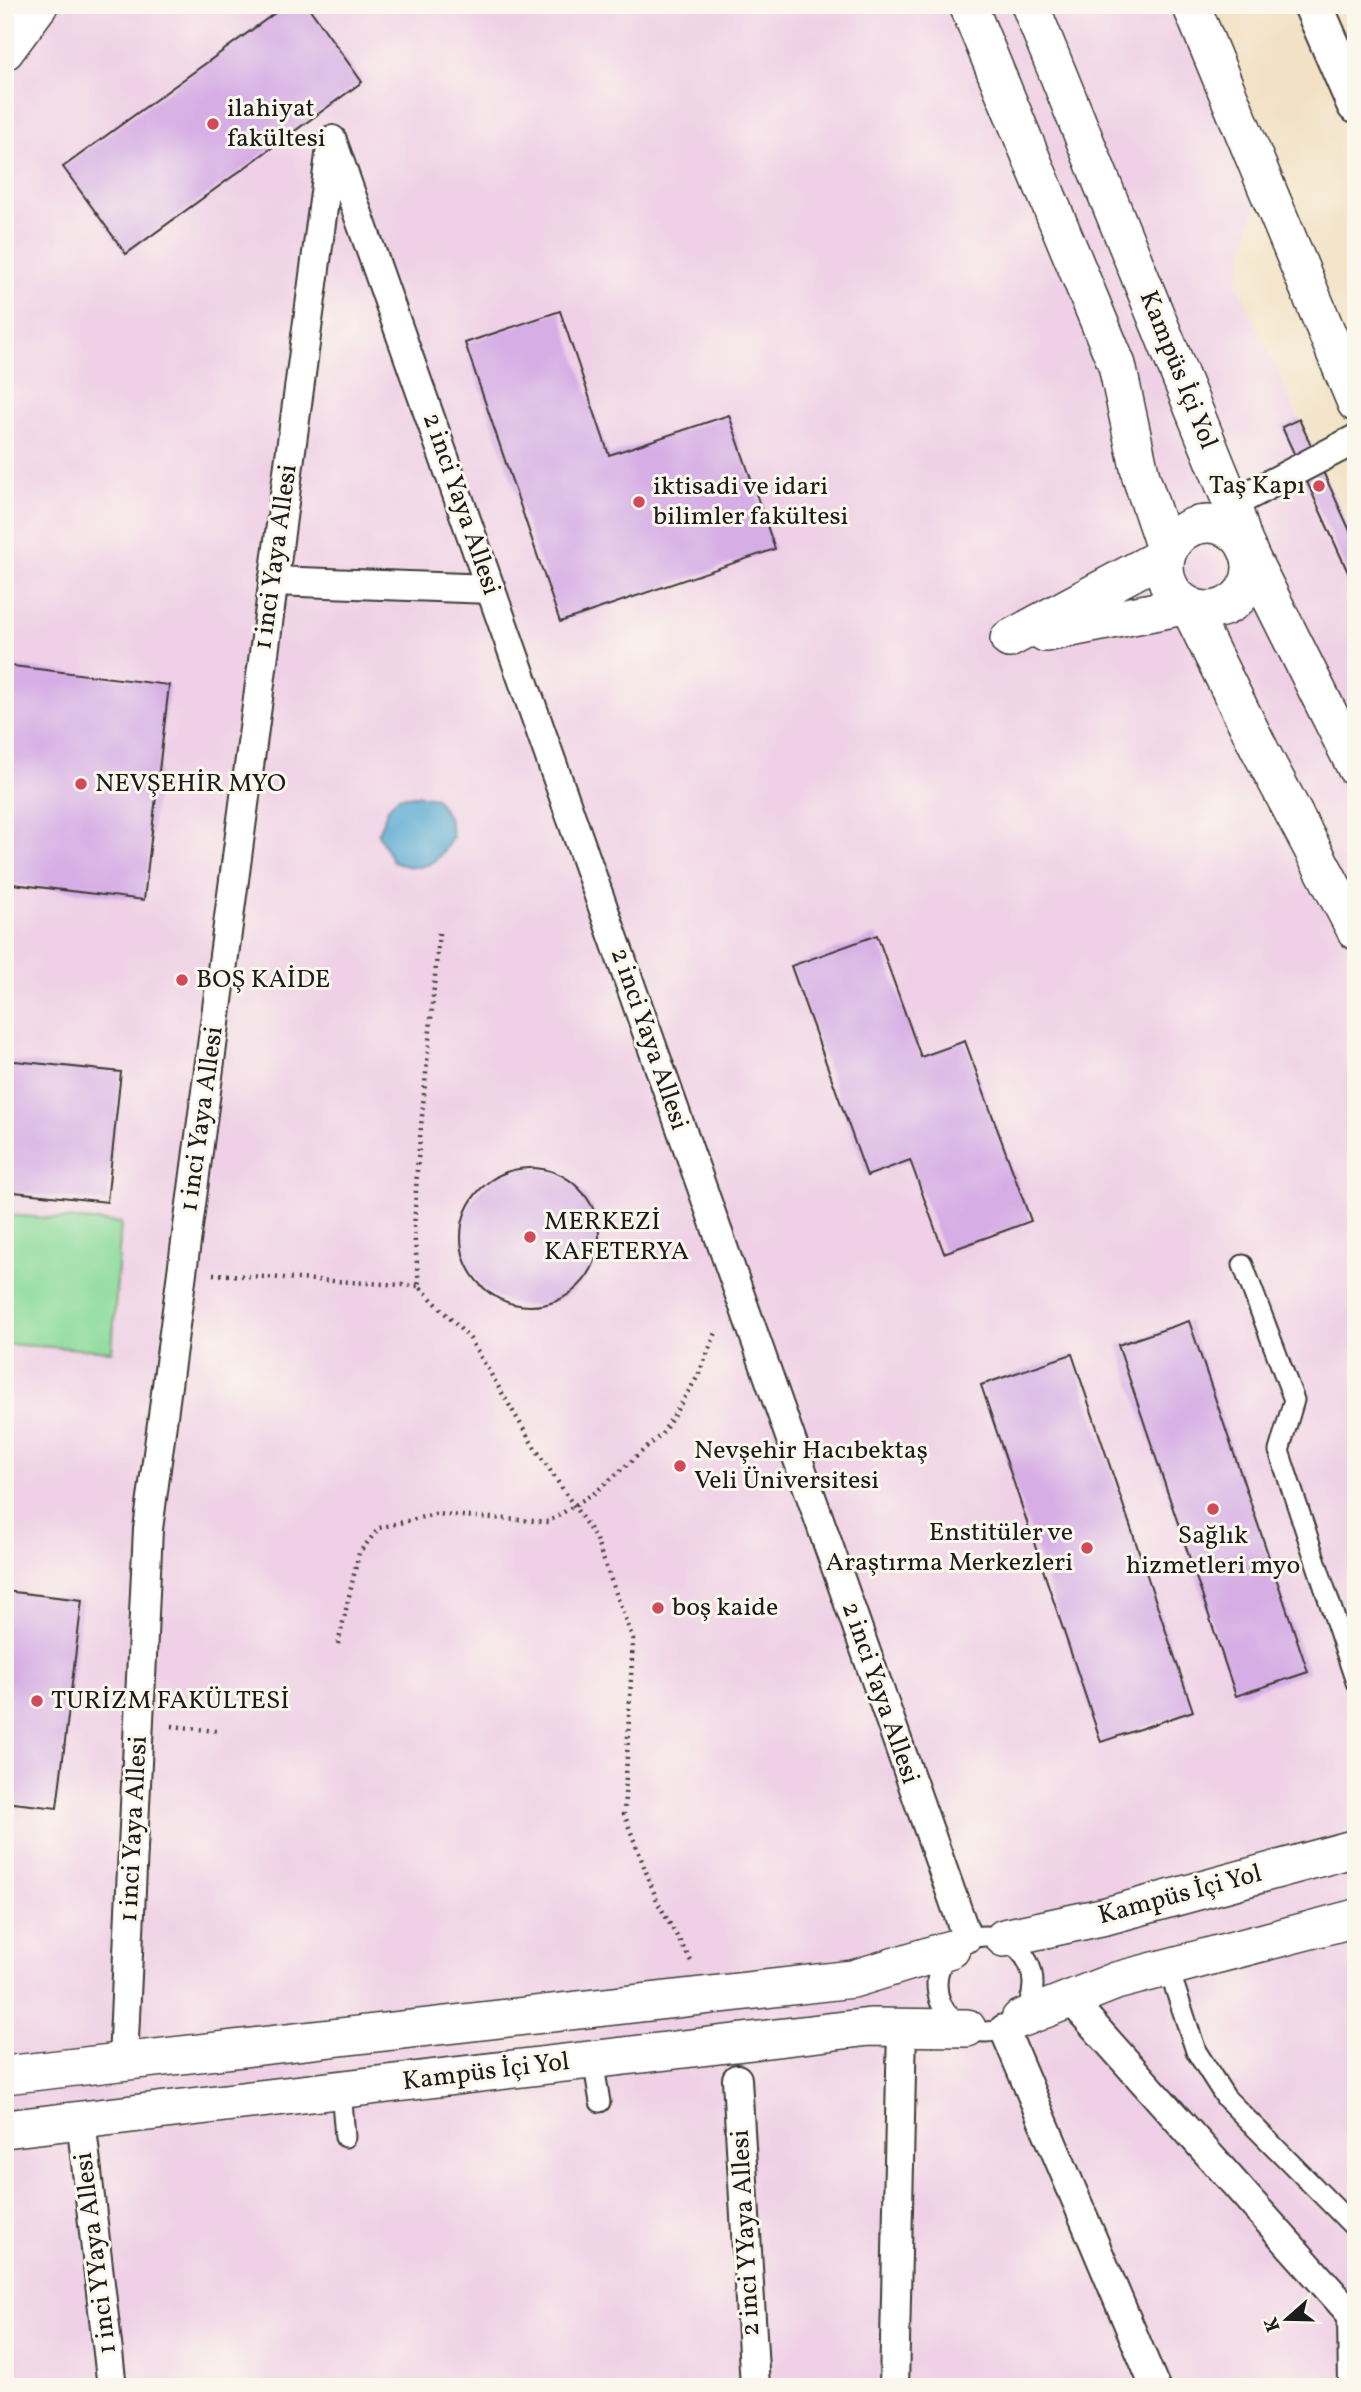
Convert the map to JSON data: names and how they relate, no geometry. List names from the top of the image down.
{
  "streets": {
    "street": [
      "Kampüs İçi Yol",
      "2 inci Yaya Allesi",
      "1 inci Yaya Allesi",
      "2 inci YYaya Allesi",
      "1 inci YYaya Allesi"
    ]
  },
  "crossings": [
    ["Kampüs İçi Yol", "2 inci Yaya Allesi"],
    ["Kampüs İçi Yol", "1 inci Yaya Allesi"],
    ["Kampüs İçi Yol", "1 inci YYaya Allesi"],
    ["2 inci Yaya Allesi", "1 inci Yaya Allesi"]
  ],
  "places": [
    "ilahiyat fakültesi",
    "Taş Kapı",
    "iktisadi ve idari bilimler fakültesi",
    "NEVŞEHİR MYO",
    "BOŞ KAİDE",
    "MERKEZİ KAFETERYA",
    "Nevşehir Hacıbektaş Veli Üniversitesi",
    "Sağlık hizmetleri myo",
    "Enstitüler ve Araştırma Merkezleri",
    "boş kaide",
    "TURİZM FAKÜLTESİ"
  ],
  "north": "left"
}
